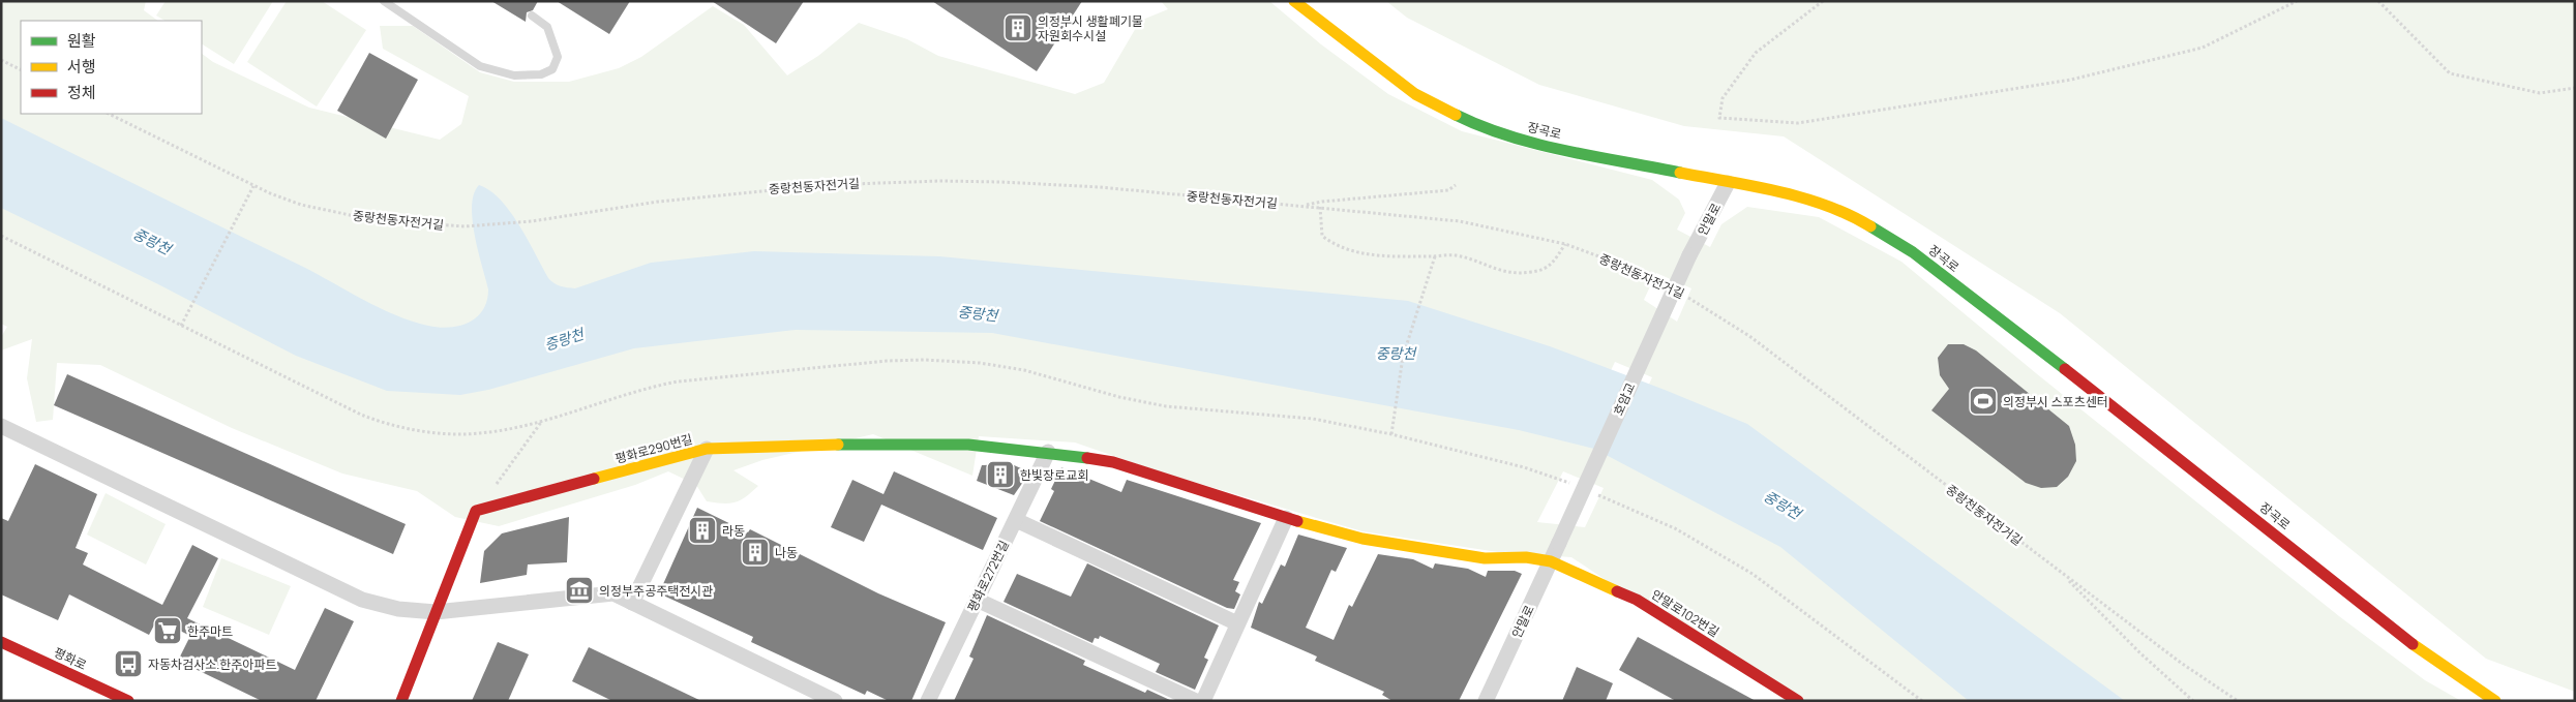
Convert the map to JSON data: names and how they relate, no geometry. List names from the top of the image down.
{
  "streets": {
    "street": [
      "장곡로",
      "안말로",
      "호암교",
      "평화로290번길",
      "평화로272번길",
      "안말로102번길",
      "평화로"
    ],
    "path": ["중랑천동자전거길"]
  },
  "crossings": [
    ["장곡로", "안말로"],
    ["안말로", "호암교"],
    ["안말로", "안말로102번길"],
    ["평화로290번길", "평화로272번길"],
    ["평화로290번길", "안말로102번길"]
  ],
  "water": ["중랑천"],
  "places": {
    "building": [
      "의정부시 생활폐기물 자원회수시설",
      "한빛장로교회",
      "라동",
      "나동"
    ],
    "sports": ["의정부시 스포츠센터"],
    "museum": ["의정부주공주택전시관"],
    "supermarket": ["한주마트"],
    "bus stop": ["자동차검사소.한주아파트"]
  },
  "legend": ["원활", "서행", "정체"]
}
